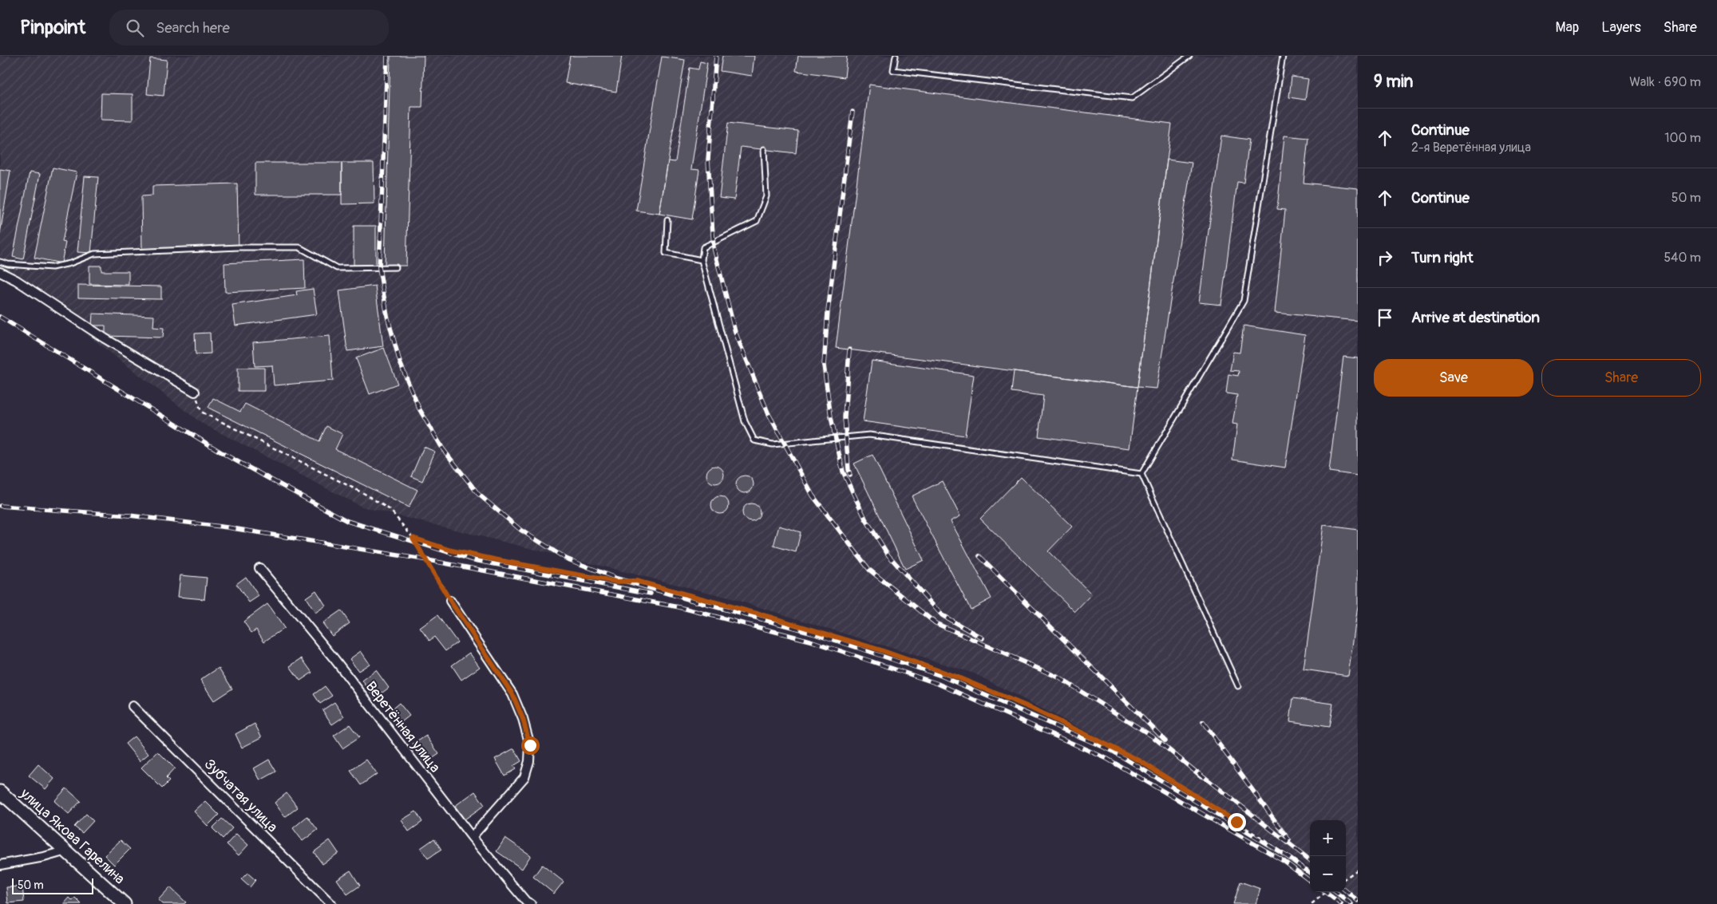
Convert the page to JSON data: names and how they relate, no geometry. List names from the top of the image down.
{
  "streets": {
    "main road": ["улица Якова Гарелина"],
    "street": ["Веретённая улица", "Зубчатая улица"]
  },
  "scale_bar": "50 m",
  "page": {
    "header": "Pinpoint",
    "search": "Search here",
    "nav": ["Map", "Layers", "Share"],
    "heading": ["9 min", "Walk · 690 m"],
    "list": [
      ["Continue", "2-я Веретённая улица", "100 m"],
      ["Continue", "50 m"],
      ["Turn right", "540 m"],
      "Arrive at destination"
    ],
    "buttons": ["Save", "Share"],
    "map_buttons": ["+", "−"],
    "scale": "50 m"
  }
}
